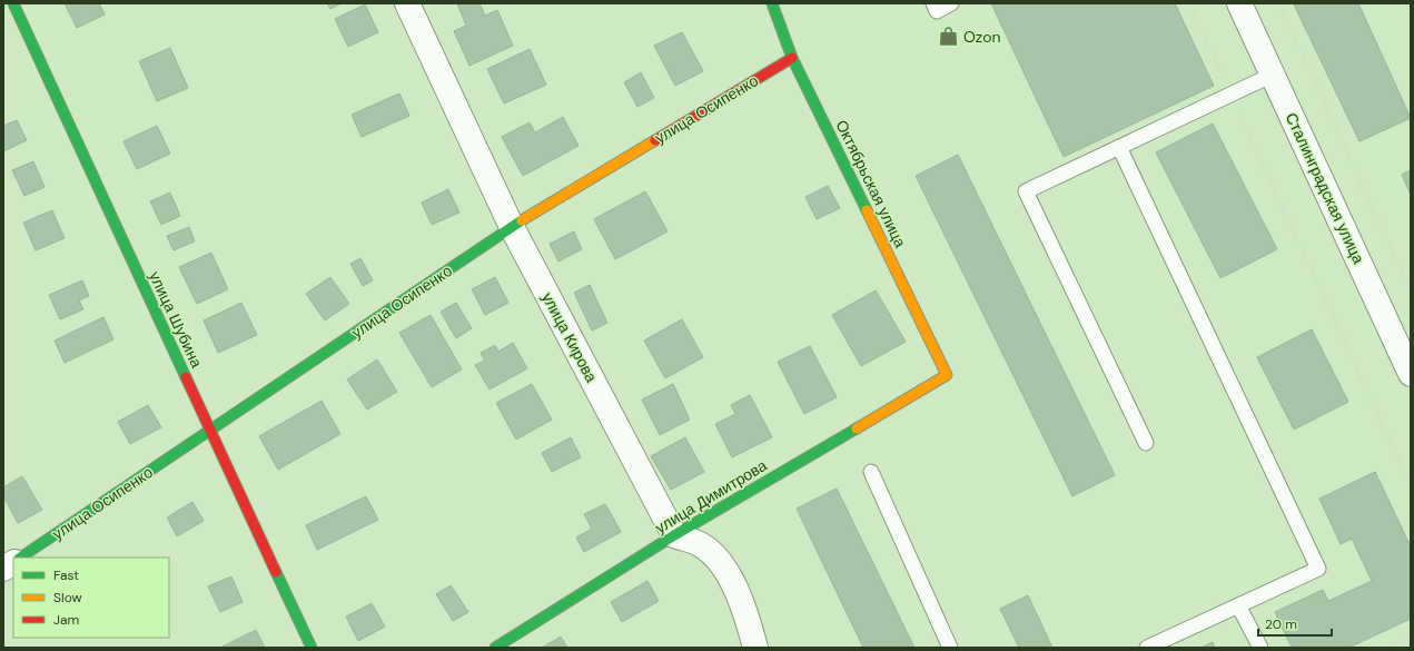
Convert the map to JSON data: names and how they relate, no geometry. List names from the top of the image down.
{
  "streets": {
    "street": [
      "улица Осипенко",
      "Октябрьская улица",
      "Сталинградская улица",
      "улица Шубина",
      "улица Кирова",
      "улица Димитрова"
    ]
  },
  "crossings": [
    ["улица Осипенко", "Октябрьская улица"],
    ["улица Осипенко", "улица Шубина"],
    ["улица Осипенко", "улица Кирова"],
    ["Октябрьская улица", "улица Димитрова"],
    ["улица Кирова", "улица Димитрова"]
  ],
  "places": {
    "shop": ["Ozon"]
  },
  "legend": ["Fast", "Slow", "Jam"],
  "scale_bar": "20 m"
}
